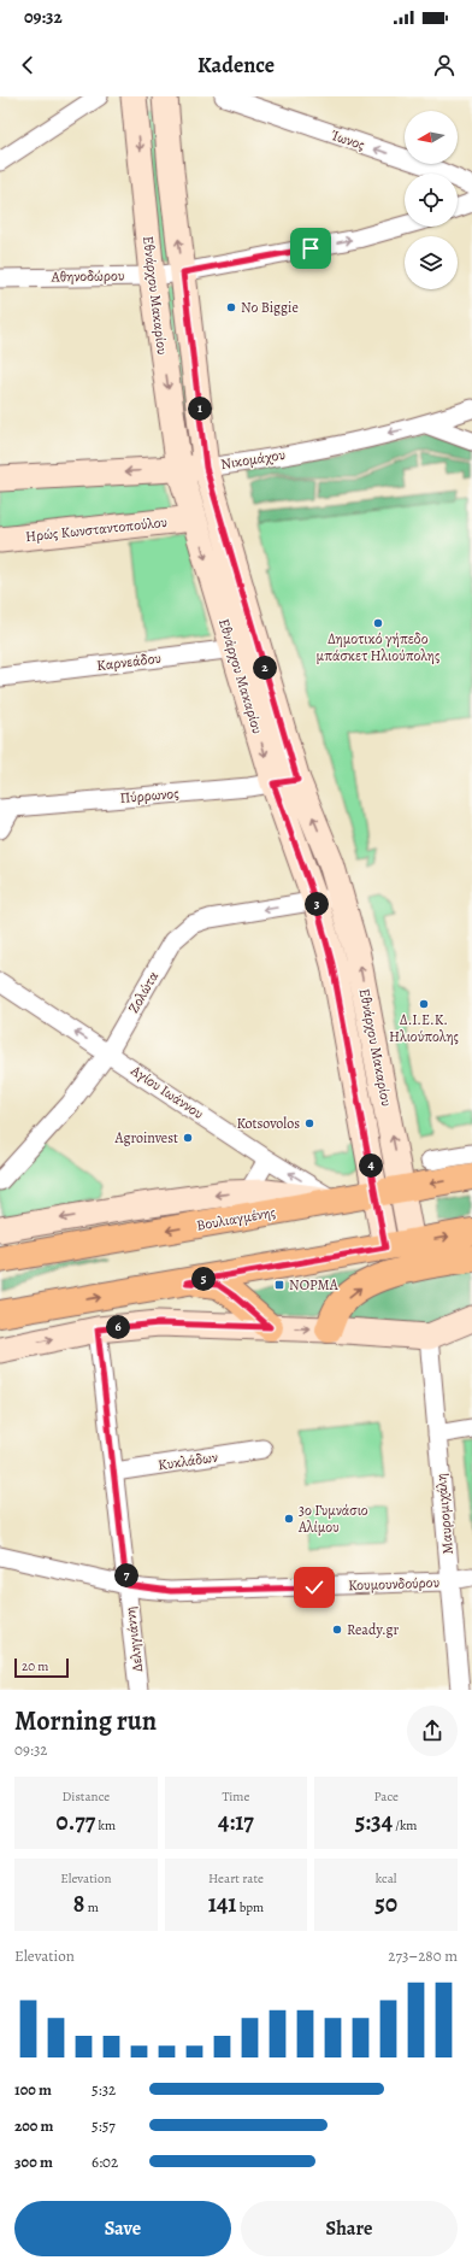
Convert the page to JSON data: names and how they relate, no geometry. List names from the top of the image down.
{
  "streets": {
    "main road": ["Βουλιαγμένης"],
    "street": [
      "Ίωνος",
      "Αθηνοδώρου",
      "Εθνάρχου Μακαρίου",
      "Νικομάχου",
      "Ηρώς Κωνσταντοπούλου",
      "Καρνεάδου",
      "Πύρρωνος",
      "Ζολώτα",
      "Αγίου Ιωάννου",
      "Κυκλάδων",
      "Μαυρομιχάλη",
      "Κουμουνδούρου",
      "Δεληγιάννη"
    ]
  },
  "crossings": [
    ["Αθηνοδώρου", "Εθνάρχου Μακαρίου"],
    ["Εθνάρχου Μακαρίου", "Νικομάχου"],
    ["Εθνάρχου Μακαρίου", "Ηρώς Κωνσταντοπούλου"],
    ["Εθνάρχου Μακαρίου", "Καρνεάδου"],
    ["Εθνάρχου Μακαρίου", "Πύρρωνος"],
    ["Εθνάρχου Μακαρίου", "Ζολώτα"],
    ["Εθνάρχου Μακαρίου", "Βουλιαγμένης"],
    ["Ζολώτα", "Αγίου Ιωάννου"],
    ["Αγίου Ιωάννου", "Βουλιαγμένης"],
    ["Κυκλάδων", "Δεληγιάννη"],
    ["Μαυρομιχάλη", "Κουμουνδούρου"],
    ["Κουμουνδούρου", "Δεληγιάννη"]
  ],
  "one_way": [
    "Ίωνος",
    "Αθηνοδώρου",
    "Νικομάχου",
    "Ζολώτα",
    "Αγίου Ιωάννου"
  ],
  "places": {
    "other": [
      "Νο Biggie",
      "Δημοτικό γήπεδο μπάσκετ Ηλιούπολης",
      "Δ.Ι.Ε.Κ. Ηλιούπολης",
      "Kotsovolos",
      "Agroinvest",
      "3ο Γυμνάσιο Αλίμου",
      "Ready.gr"
    ],
    "transit": ["ΝΟΡΜΑ"]
  },
  "scale_bar": "20 m",
  "north": "left",
  "page": {
    "status": "09:32",
    "header": "Kadence",
    "pins": [
      "1",
      "2",
      "3",
      "4",
      "5",
      "6",
      "7"
    ],
    "scale": "20 m",
    "heading": ["Morning run", "09:32"],
    "stats": [
      ["Distance", "0.77 km"],
      ["Time", "4:17"],
      ["Pace", "5:34 /km"],
      ["Elevation", "8 m"],
      ["Heart rate", "141 bpm"],
      ["kcal", "50"]
    ],
    "chart": ["Elevation", "273–280 m"],
    "list": [
      {
        "name": "100 m",
        "note": "5:32"
      },
      {
        "name": "200 m",
        "note": "5:57"
      },
      {
        "name": "300 m",
        "note": "6:02"
      }
    ],
    "buttons": ["Save", "Share"]
  }
}
